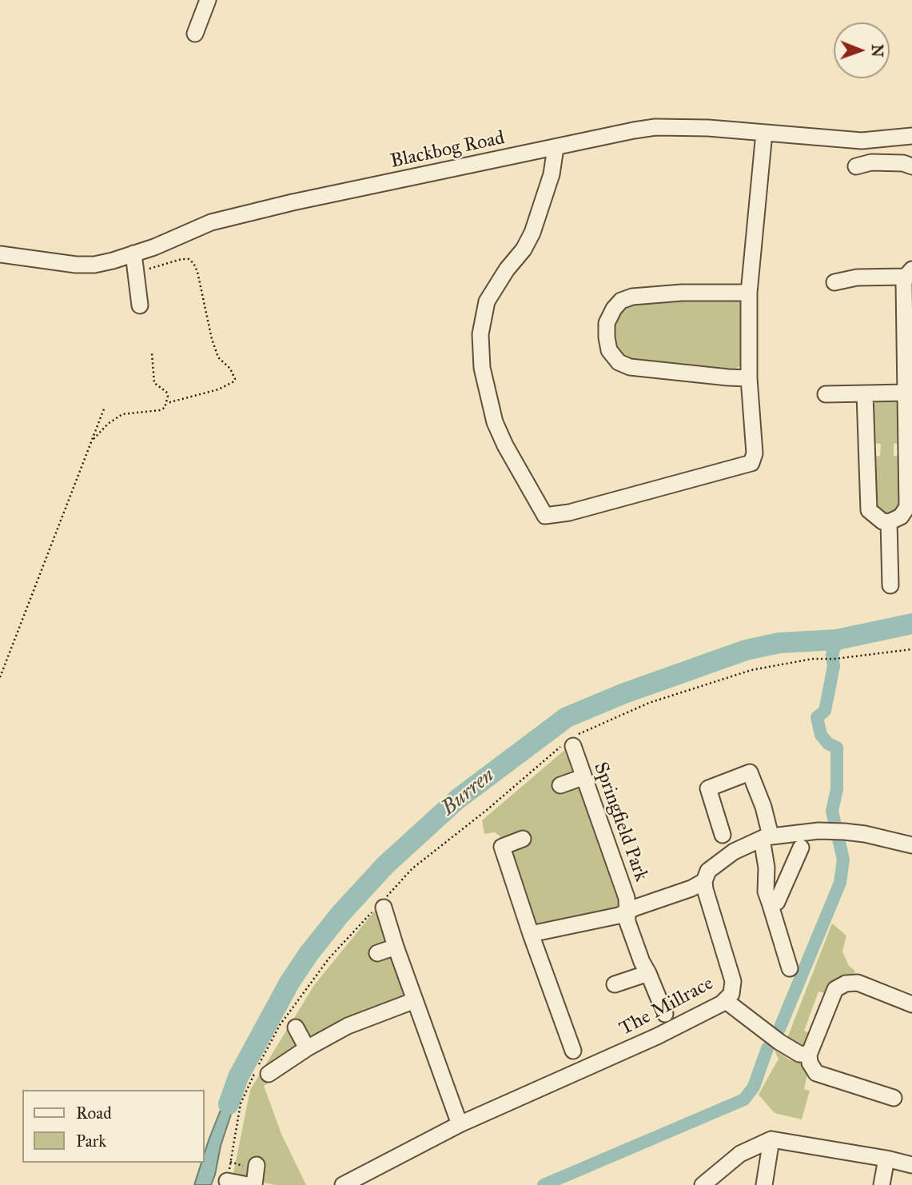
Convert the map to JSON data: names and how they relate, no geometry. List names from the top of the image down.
{
  "streets": {
    "street": ["Blackbog Road", "Springfield Park", "The Millrace"]
  },
  "crossings": [
    ["Springfield Park", "The Millrace"]
  ],
  "water": ["Burren"],
  "legend": ["Road", "Park"],
  "north": "right"
}
